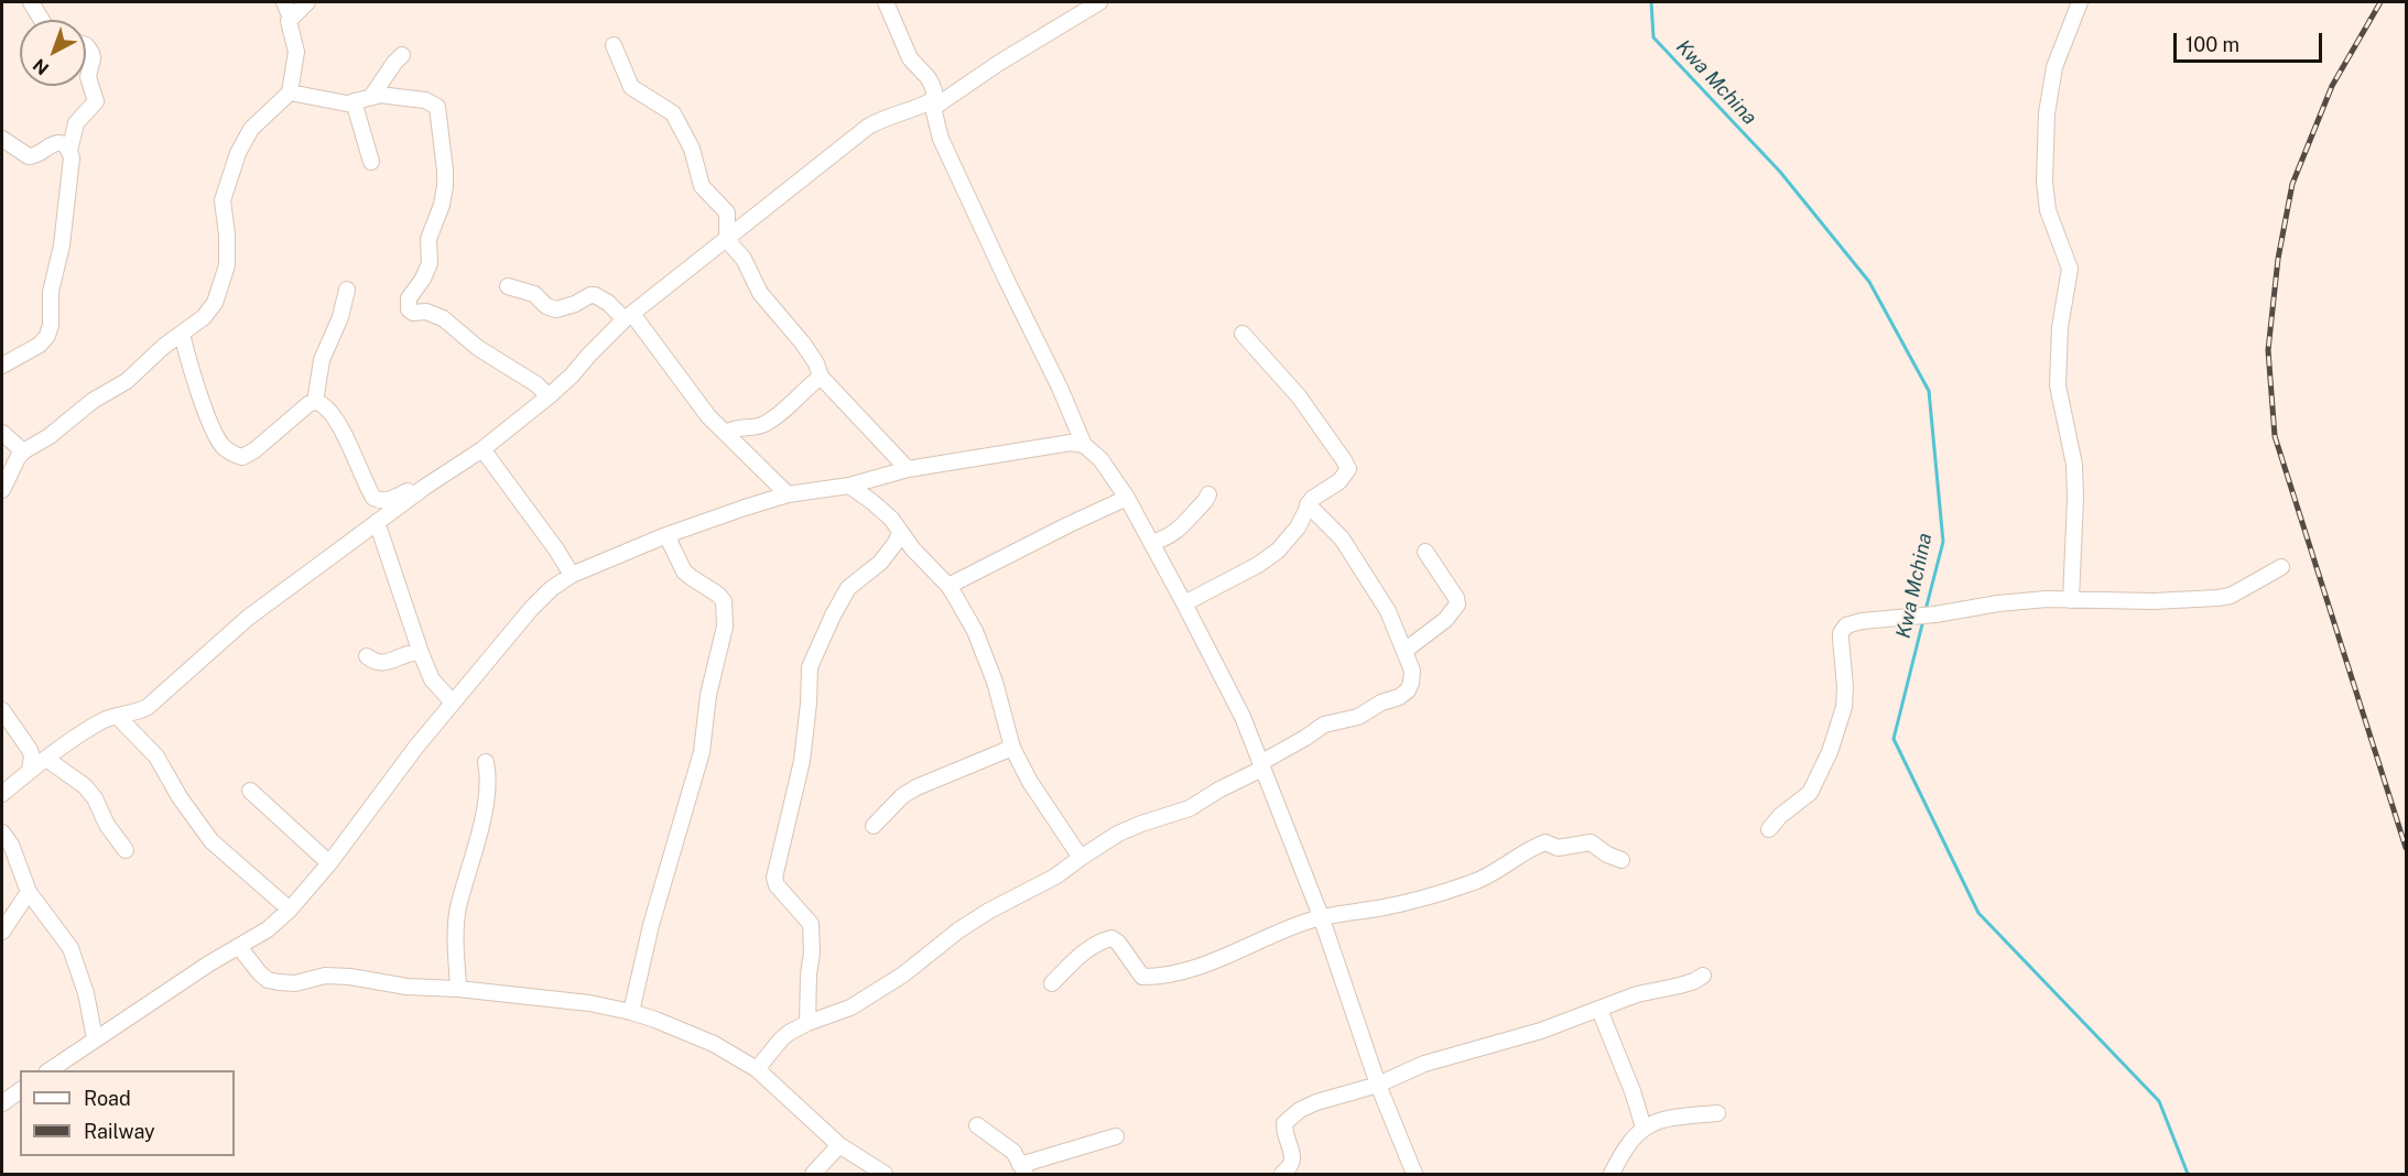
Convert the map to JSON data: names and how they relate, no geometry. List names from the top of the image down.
{
  "water": ["Kwa Mchina"],
  "legend": ["Road", "Railway"],
  "scale_bar": "100 m",
  "north": "bottom left"
}
